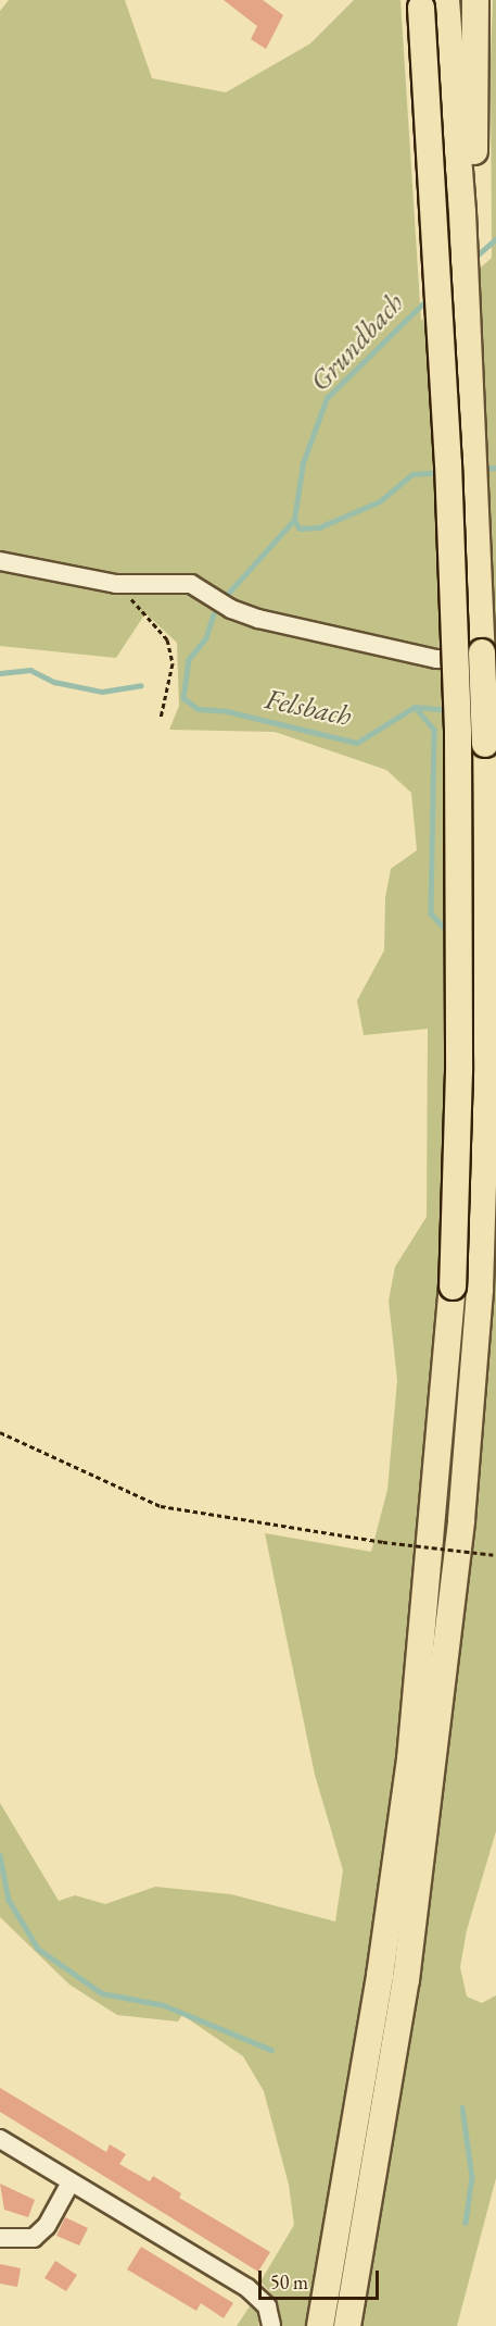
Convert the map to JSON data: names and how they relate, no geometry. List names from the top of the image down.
{
  "water": ["Grundbach", "Felsbach"],
  "scale_bar": "50 m"
}
